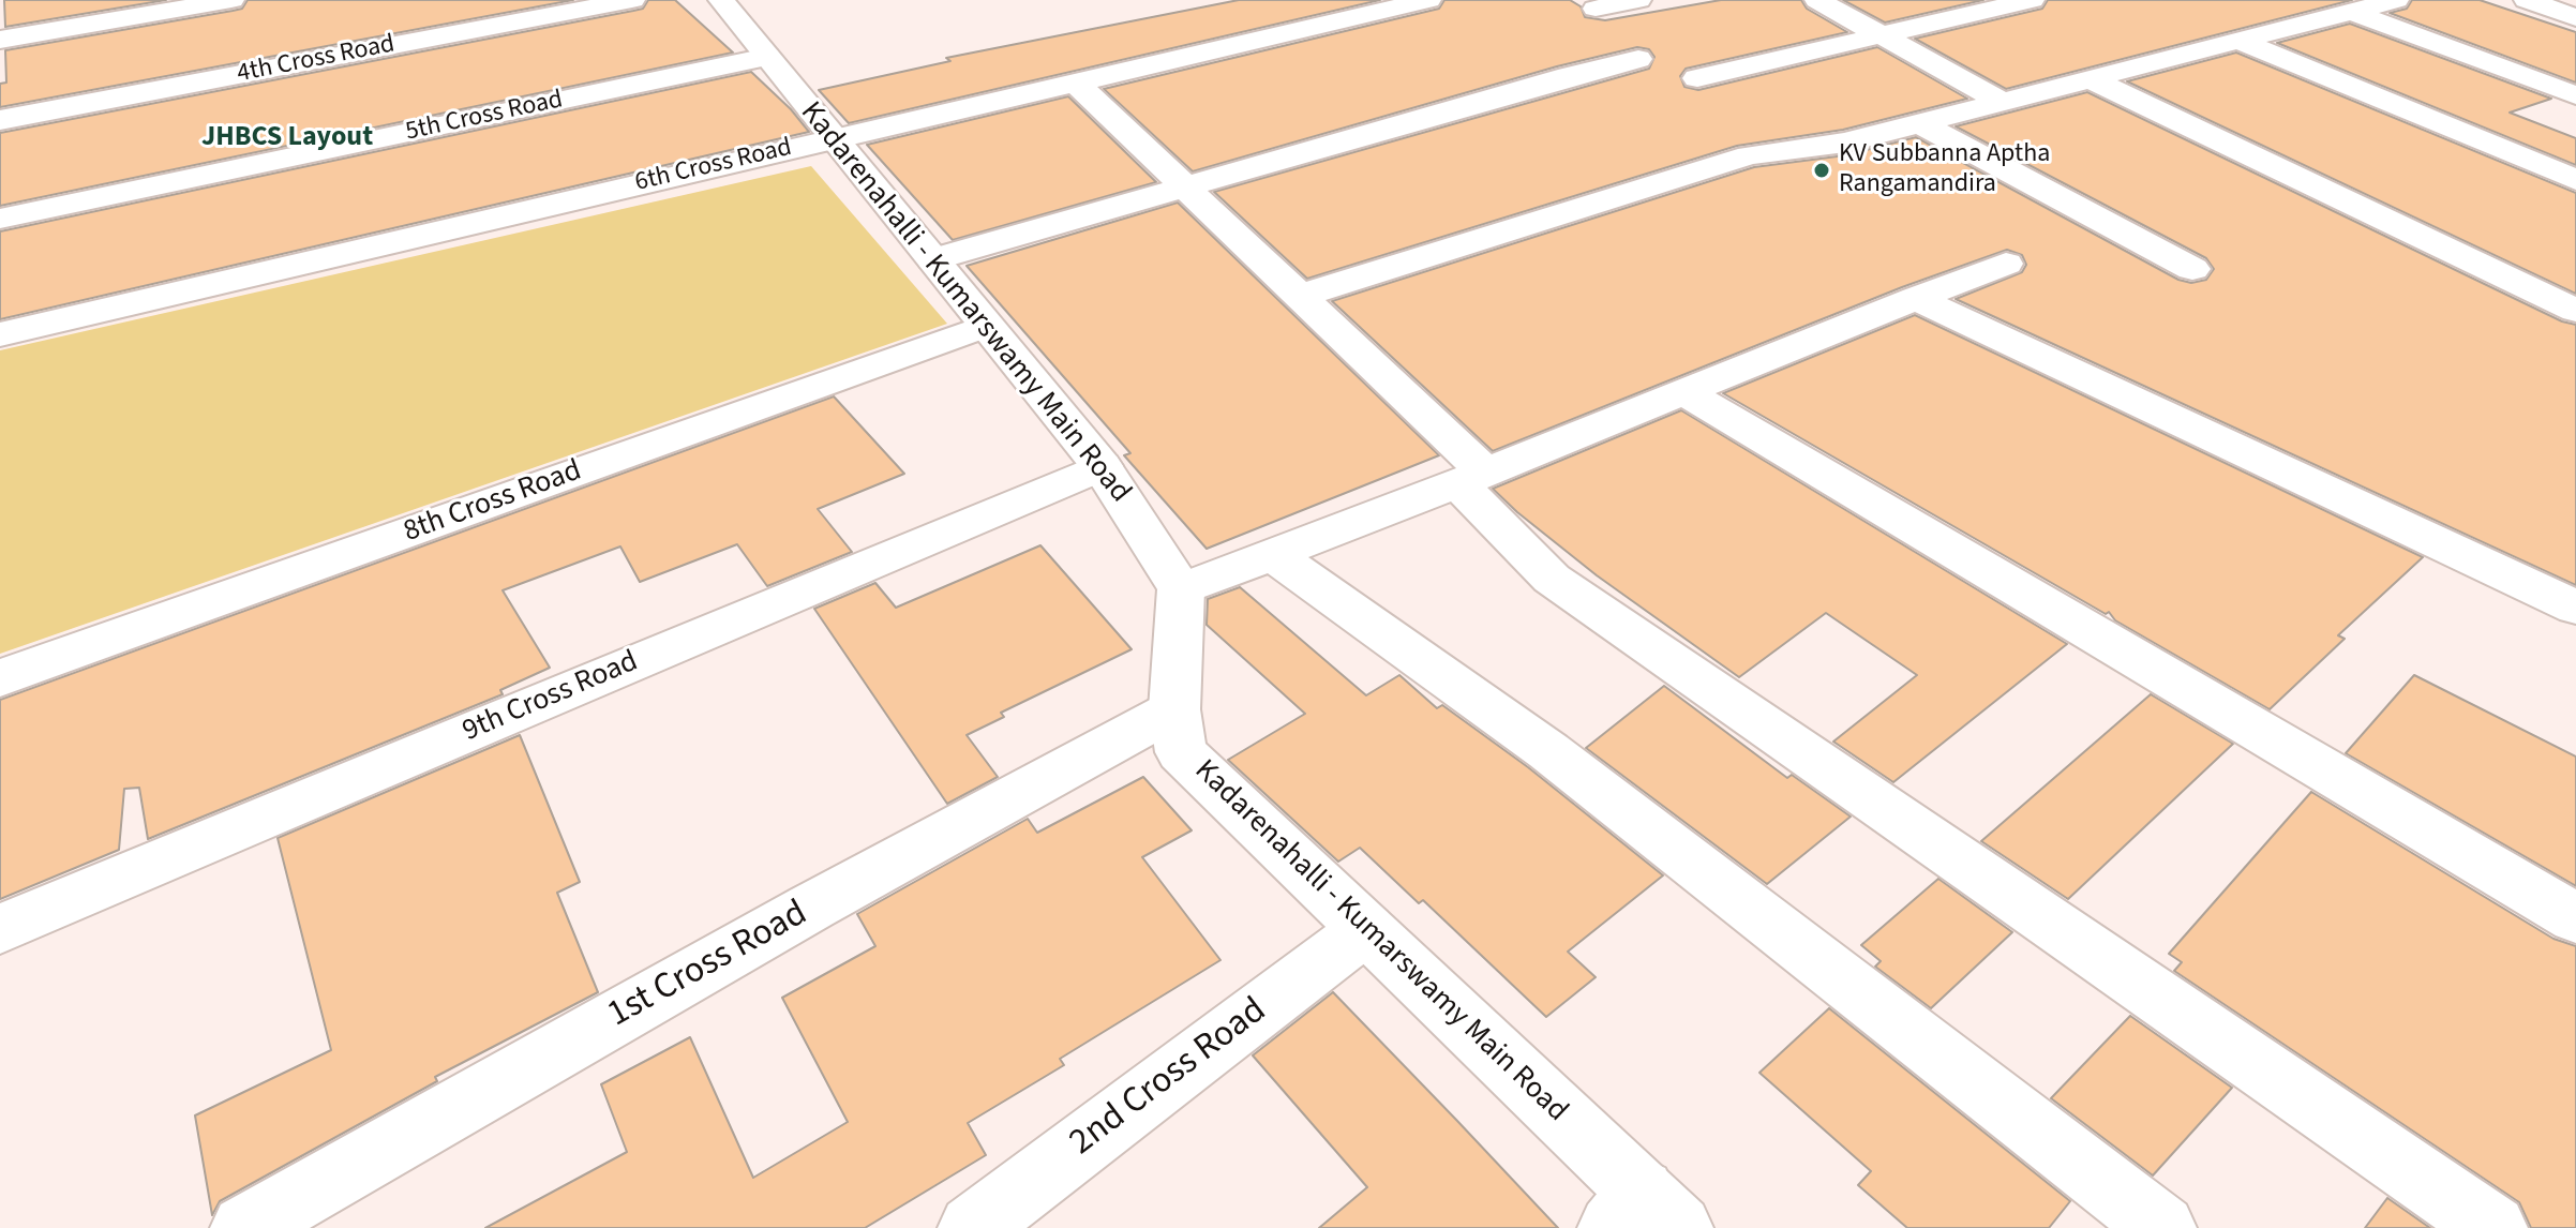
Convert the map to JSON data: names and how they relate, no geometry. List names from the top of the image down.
{
  "streets": {
    "street": [
      "4th Cross Road",
      "5th Cross Road",
      "6th Cross Road",
      "Kadarenahalli - Kumarswamy Main Road",
      "8th Cross Road",
      "9th Cross Road",
      "1st Cross Road",
      "2nd Cross Road"
    ]
  },
  "crossings": [
    ["5th Cross Road", "Kadarenahalli - Kumarswamy Main Road"],
    ["6th Cross Road", "Kadarenahalli - Kumarswamy Main Road"],
    ["Kadarenahalli - Kumarswamy Main Road", "8th Cross Road"],
    ["Kadarenahalli - Kumarswamy Main Road", "9th Cross Road"],
    ["Kadarenahalli - Kumarswamy Main Road", "1st Cross Road"],
    ["Kadarenahalli - Kumarswamy Main Road", "2nd Cross Road"]
  ],
  "districts": ["JHBCS Layout"],
  "places": ["KV Subbanna Aptha Rangamandira"]
}
